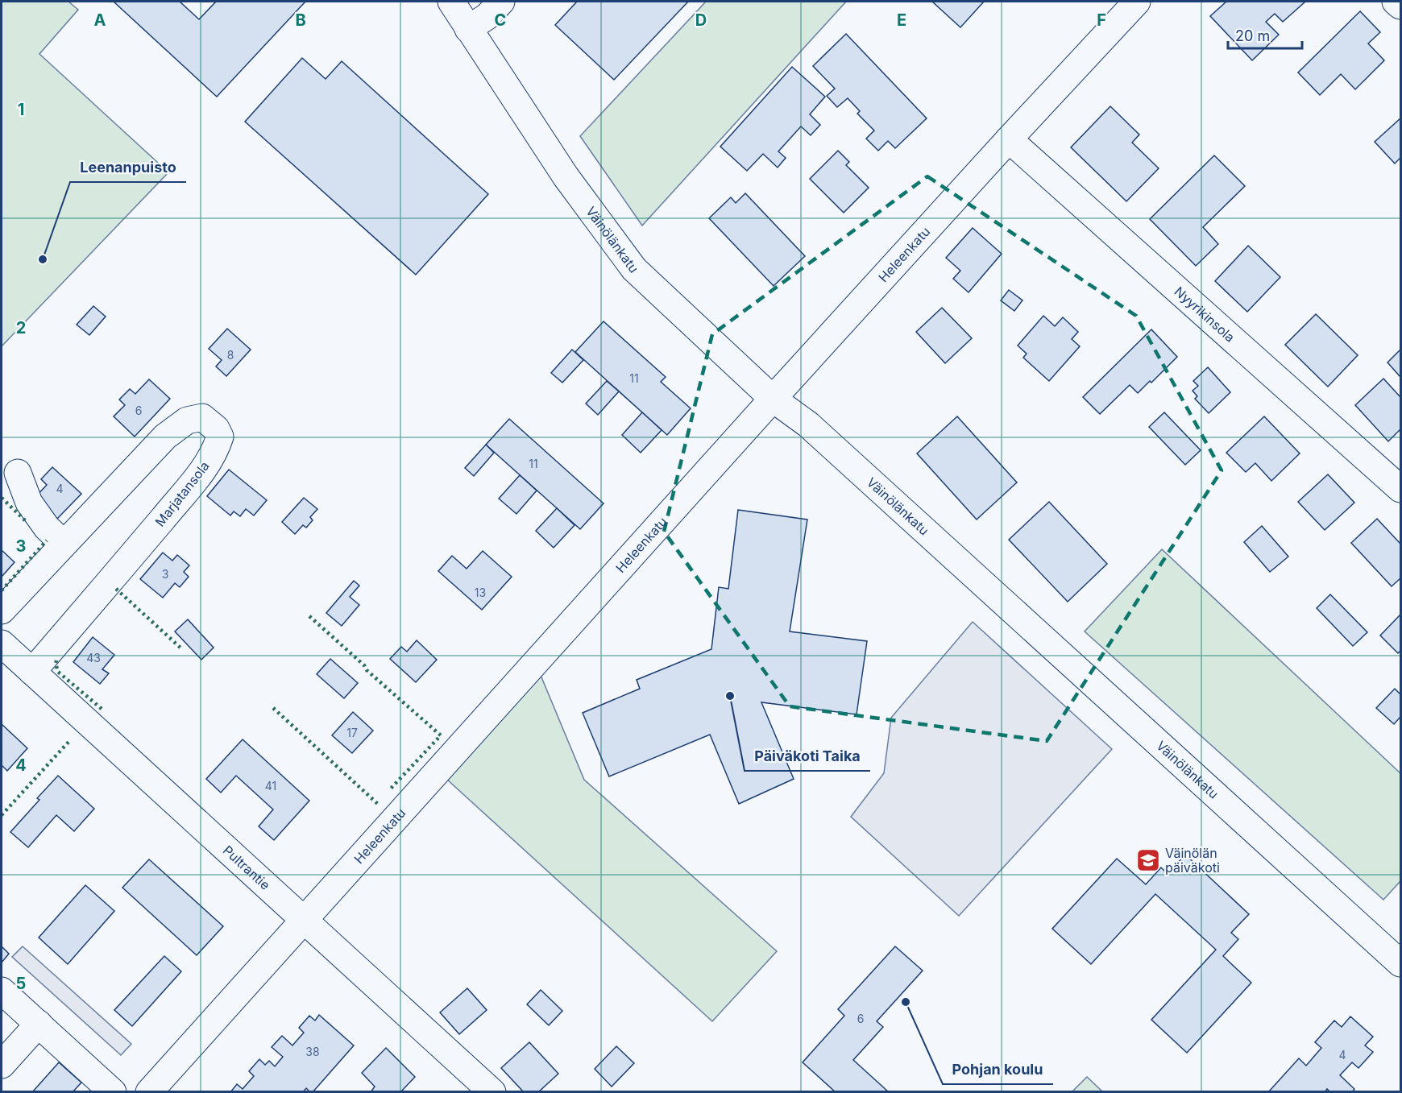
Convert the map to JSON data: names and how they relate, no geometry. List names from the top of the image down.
{
  "streets": {
    "street": [
      "Väinölänkatu",
      "Heleenkatu",
      "Nyyrikinsola",
      "Marjatansola",
      "Pultrantie"
    ]
  },
  "crossings": [
    ["Väinölänkatu", "Heleenkatu"],
    ["Heleenkatu", "Nyyrikinsola"],
    ["Heleenkatu", "Pultrantie"],
    ["Marjatansola", "Pultrantie"]
  ],
  "places": {
    "other": ["Leenanpuisto", "Päiväkoti Taika", "Pohjan koulu"],
    "school or university": ["Väinölän päiväkoti"]
  },
  "house_numbers": [
    "8",
    "11",
    "6",
    "11",
    "4",
    "3",
    "13",
    "43",
    "17",
    "41",
    "6",
    "38",
    "4"
  ],
  "scale_bar": "20 m",
  "grid": {
    "columns": [
      "A",
      "B",
      "C",
      "D",
      "E",
      "F"
    ],
    "rows": [
      "1",
      "2",
      "3",
      "4",
      "5"
    ]
  }
}
